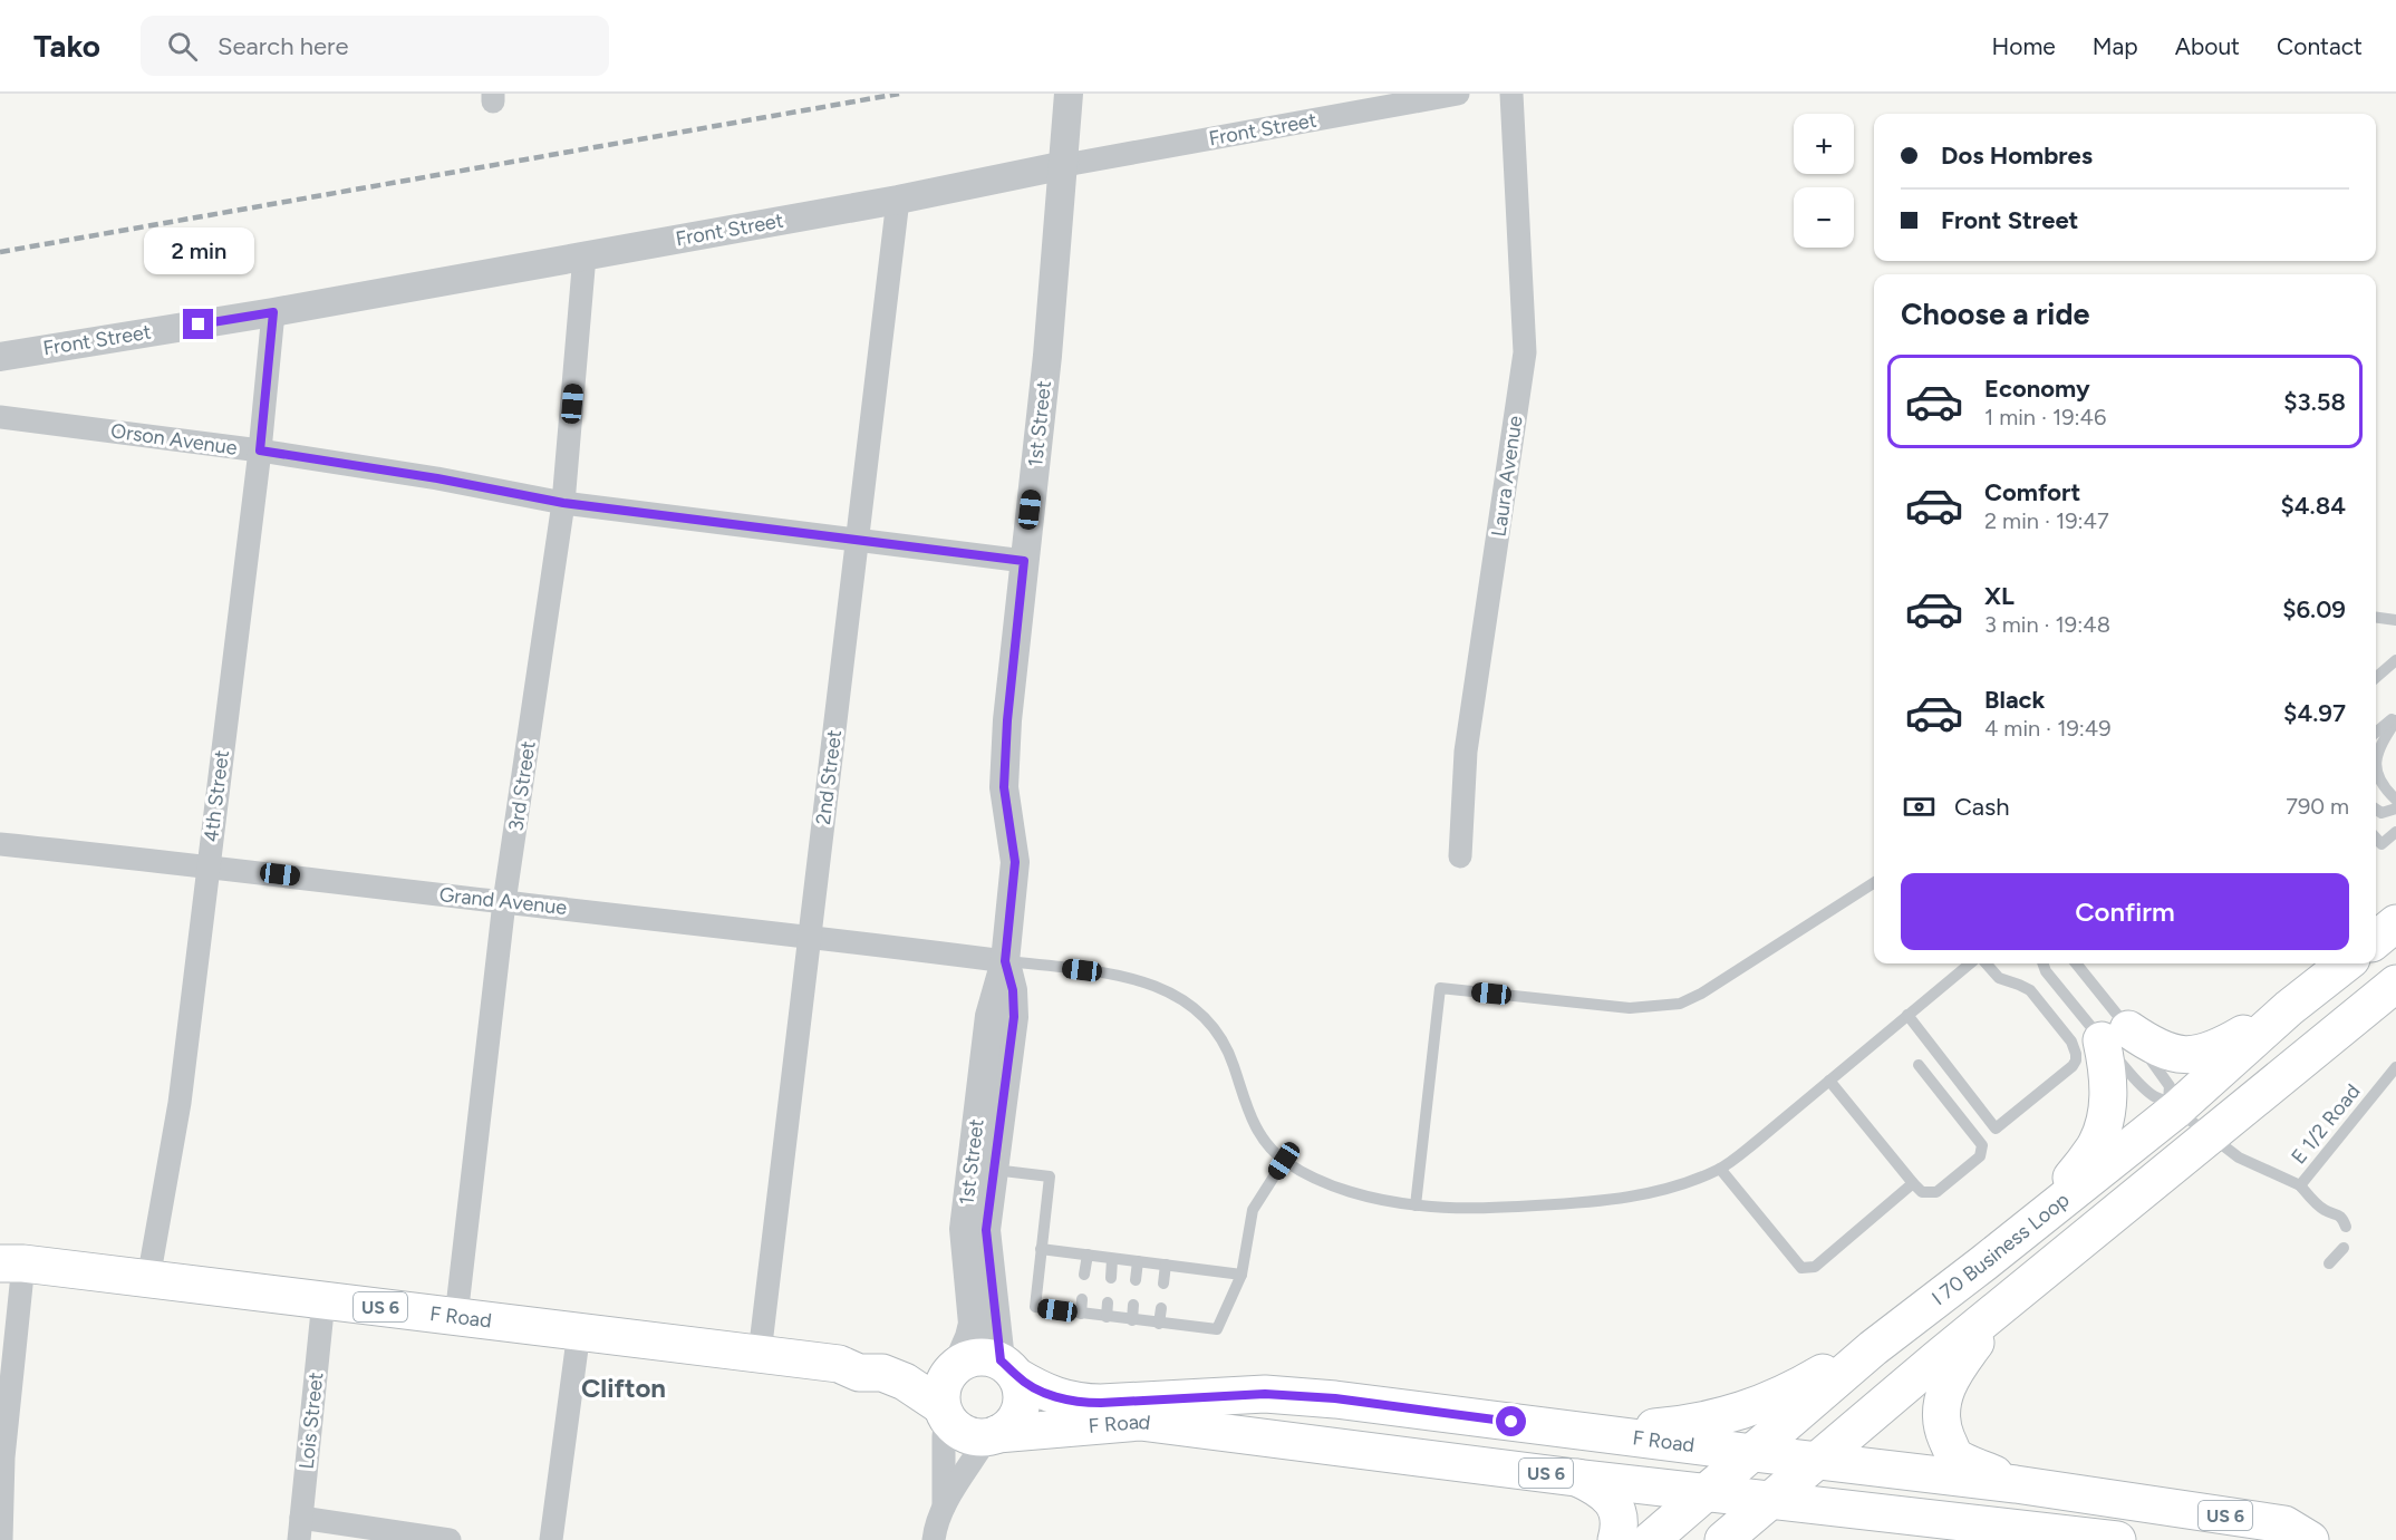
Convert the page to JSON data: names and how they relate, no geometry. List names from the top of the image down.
{
  "streets": {
    "main road": ["I 70 Business Loop", "US 6", "F Road"],
    "street": [
      "Front Street",
      "1st Street",
      "Orson Avenue",
      "Laura Avenue",
      "2nd Street",
      "3rd Street",
      "4th Street",
      "Grand Avenue",
      "Lois Street"
    ],
    "lane": ["E 1/2 Road"]
  },
  "crossings": [
    ["Front Street", "1st Street"],
    ["Front Street", "2nd Street"],
    ["Front Street", "3rd Street"],
    ["Front Street", "4th Street"],
    ["1st Street", "Orson Avenue"],
    ["1st Street", "Grand Avenue"],
    ["1st Street", "US 6"],
    ["1st Street", "F Road"],
    ["Orson Avenue", "2nd Street"],
    ["Orson Avenue", "3rd Street"],
    ["Orson Avenue", "4th Street"],
    ["2nd Street", "Grand Avenue"],
    ["2nd Street", "F Road"],
    ["3rd Street", "Grand Avenue"],
    ["3rd Street", "F Road"],
    ["4th Street", "Grand Avenue"],
    ["4th Street", "F Road"],
    ["E 1/2 Road", "I 70 Business Loop"],
    ["I 70 Business Loop", "US 6"],
    ["I 70 Business Loop", "F Road"],
    ["US 6", "F Road"],
    ["F Road", "Lois Street"]
  ],
  "districts": ["Clifton"],
  "page": {
    "header": "Tako",
    "search": "Search here",
    "nav": [
      "Home",
      "Map",
      "About",
      "Contact"
    ],
    "map_buttons": ["+", "−"],
    "banner": ["Dos Hombres", "Front Street"],
    "bubble": "2 min",
    "heading": "Choose a ride",
    "list": [
      {
        "name": "Economy",
        "note": "1 min · 19:46",
        "value": "$3.58"
      },
      {
        "name": "Comfort",
        "note": "2 min · 19:47",
        "value": "$4.84"
      },
      {
        "name": "XL",
        "note": "3 min · 19:48",
        "value": "$6.09"
      },
      {
        "name": "Black",
        "note": "4 min · 19:49",
        "value": "$4.97"
      }
    ],
    "pay": ["Cash", "790 m"],
    "buttons": "Confirm"
  }
}
